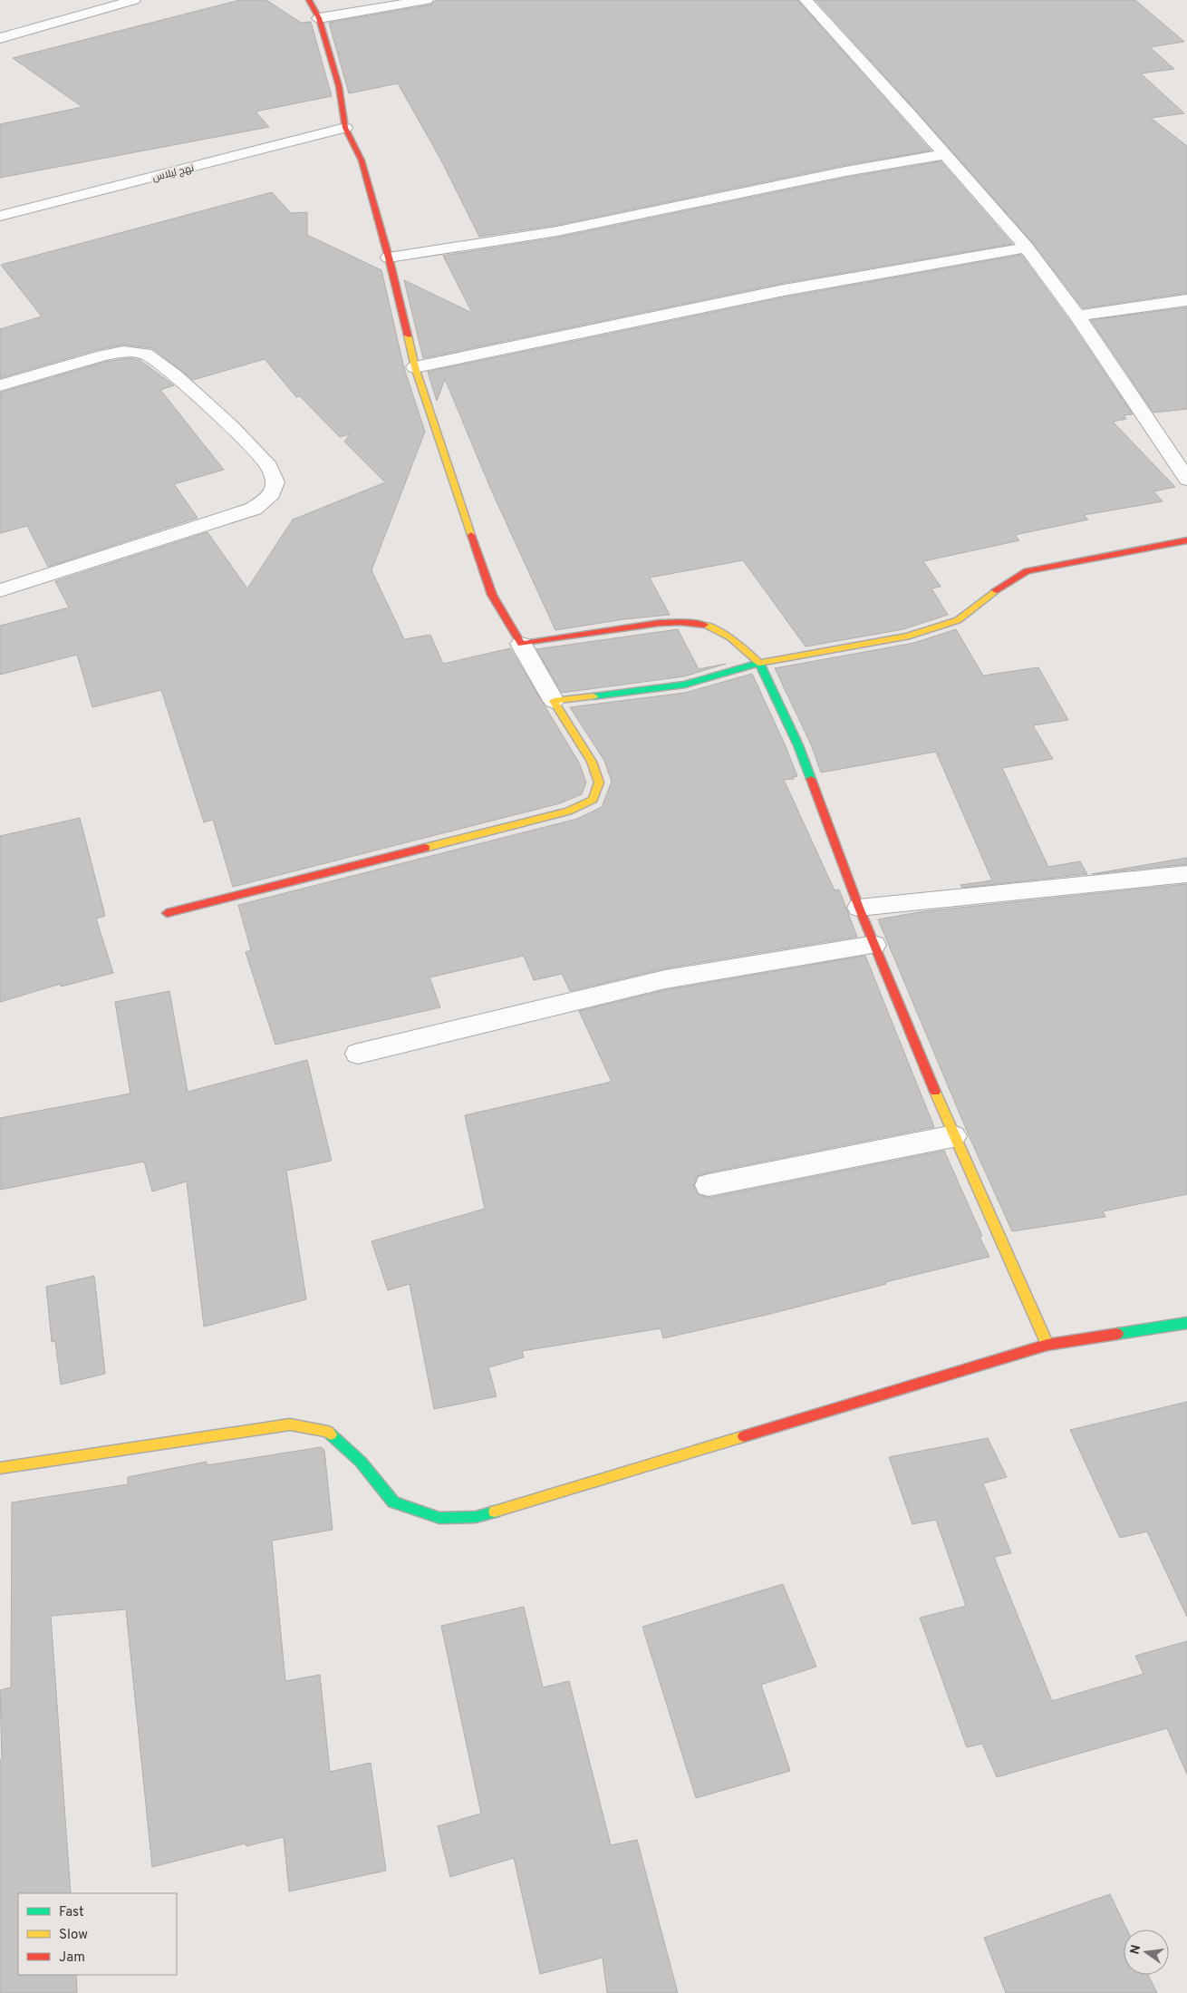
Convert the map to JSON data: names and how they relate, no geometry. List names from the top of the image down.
{
  "streets": {
    "street": ["نهج ليلاس"]
  },
  "legend": ["Fast", "Slow", "Jam"],
  "north": "left"
}
